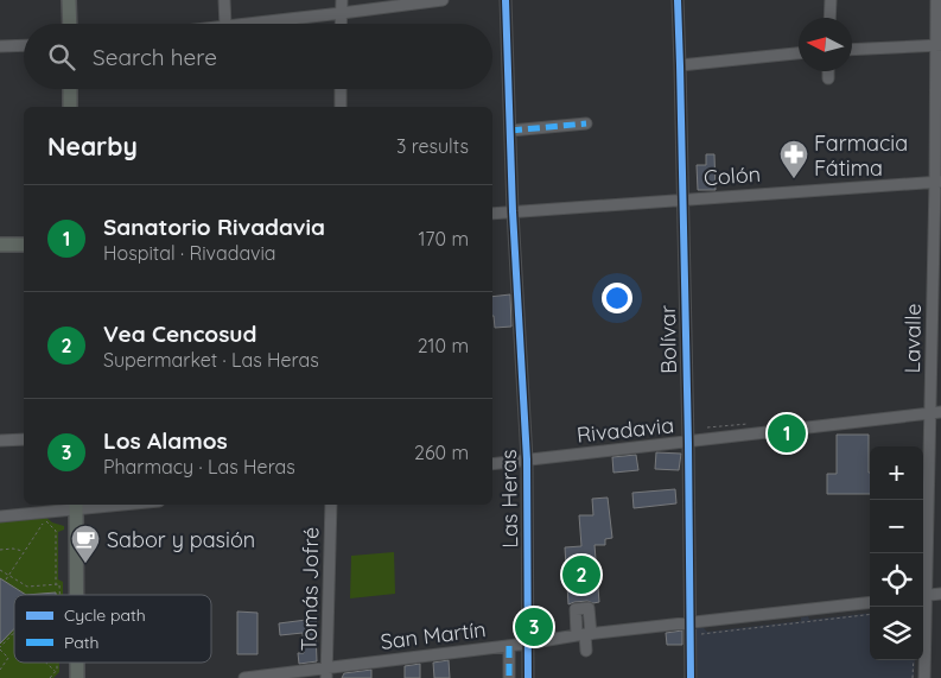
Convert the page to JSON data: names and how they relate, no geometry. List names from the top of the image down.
{
  "streets": {
    "street": [
      "Colón",
      "Lavalle",
      "Bolívar",
      "Rivadavia",
      "Las Heras",
      "Tomás Jofré",
      "San Martín"
    ]
  },
  "crossings": [
    ["Colón", "Lavalle"],
    ["Colón", "Bolívar"],
    ["Colón", "Las Heras"],
    ["Lavalle", "Rivadavia"],
    ["Bolívar", "Rivadavia"],
    ["Bolívar", "San Martín"],
    ["Rivadavia", "Las Heras"],
    ["Las Heras", "San Martín"],
    ["Tomás Jofré", "San Martín"]
  ],
  "places": {
    "pharmacy": ["Farmacia Fátima"],
    "cafe": ["Sabor y pasión"]
  },
  "legend": ["Cycle path", "Path"],
  "north": "left",
  "page": {
    "search": "Search here",
    "heading": ["Nearby", "3 results"],
    "list": [
      {
        "mark": "1",
        "name": "Sanatorio Rivadavia",
        "note": "Hospital · Rivadavia",
        "value": "170 m"
      },
      {
        "mark": "2",
        "name": "Vea Cencosud",
        "note": "Supermarket · Las Heras",
        "value": "210 m"
      },
      {
        "mark": "3",
        "name": "Los Alamos",
        "note": "Pharmacy · Las Heras",
        "value": "260 m"
      }
    ],
    "pins": ["1", "2", "3"],
    "map_buttons": ["+", "−"]
  }
}
